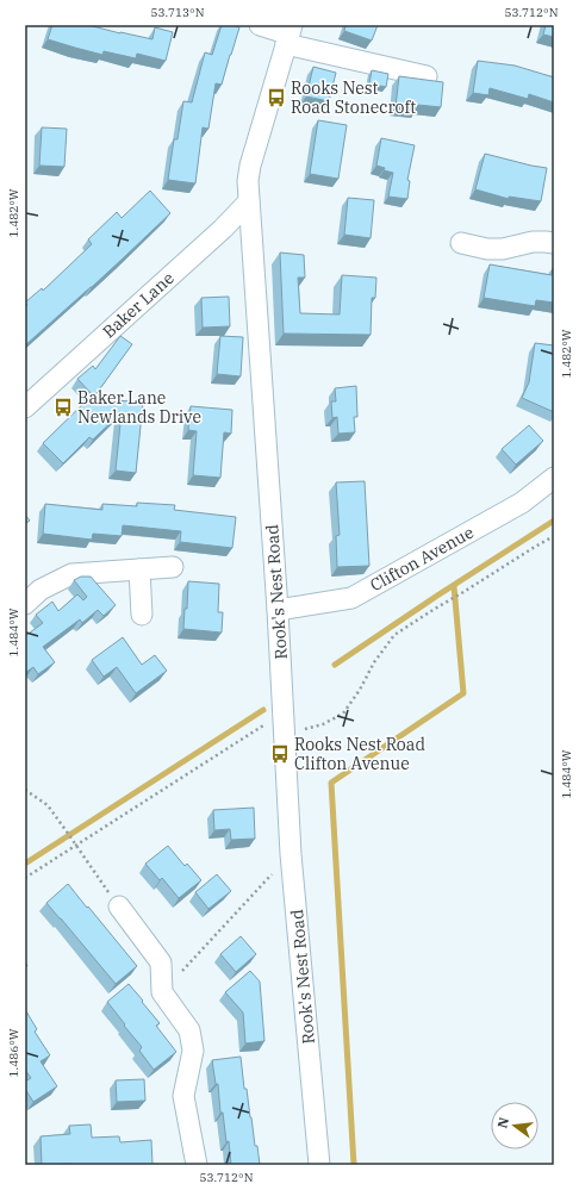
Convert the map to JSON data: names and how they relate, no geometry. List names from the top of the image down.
{
  "streets": {
    "street": ["Baker Lane", "Clifton Avenue", "Rook's Nest Road"]
  },
  "crossings": [
    ["Baker Lane", "Rook's Nest Road"],
    ["Clifton Avenue", "Rook's Nest Road"]
  ],
  "places": {
    "bus stop": ["Rooks Nest Road Stonecroft", "Baker Lane Newlands Drive", "Rooks Nest Road Clifton Avenue"]
  },
  "north": "left",
  "coordinates": [
    "53.713°N",
    "53.712°N",
    "1.482°W",
    "1.484°W",
    "1.486°W"
  ]
}
